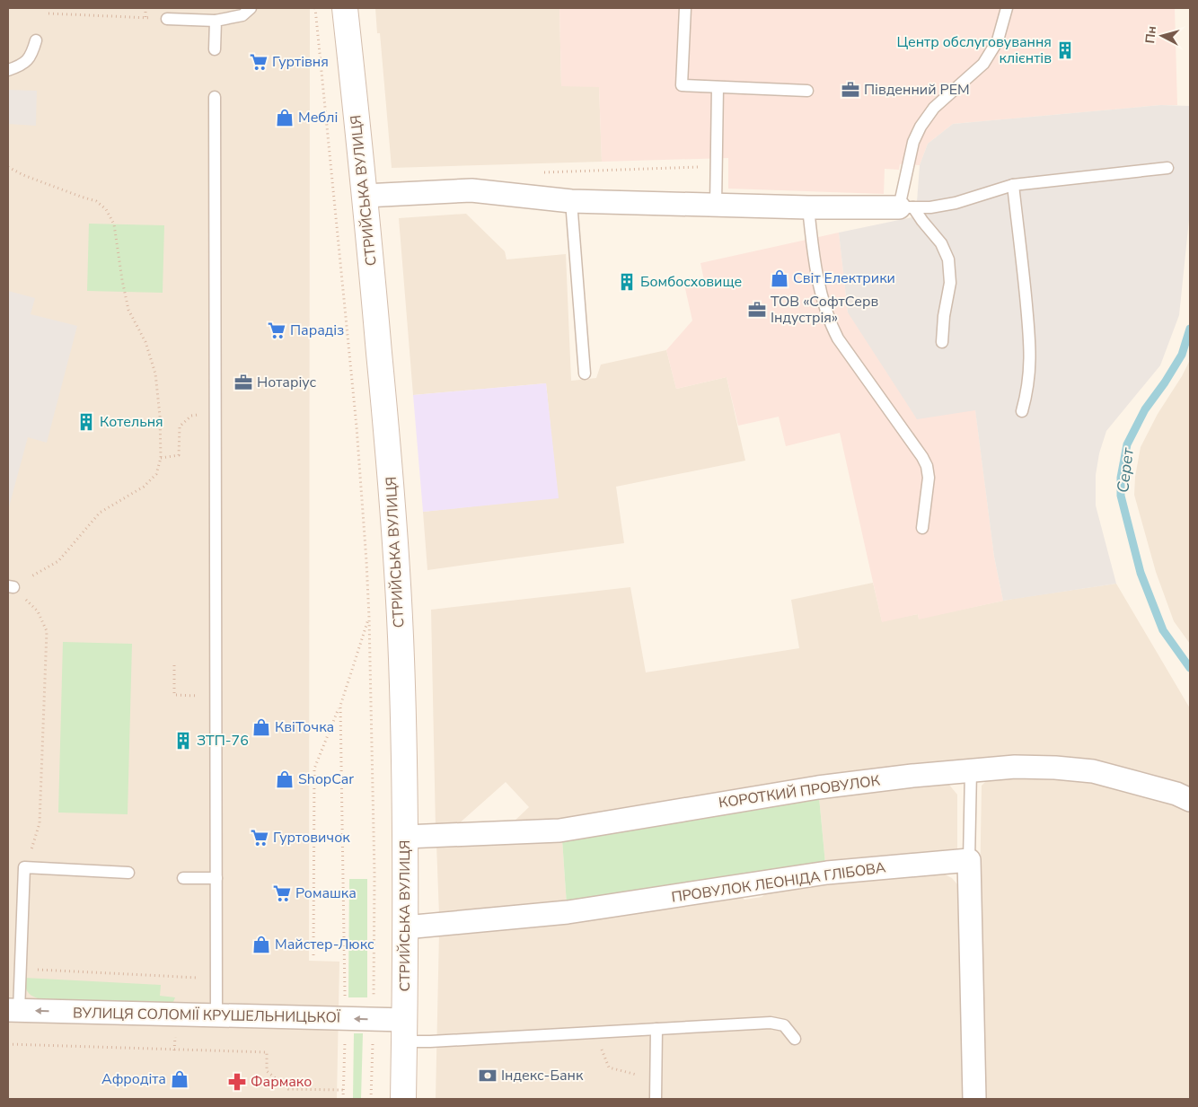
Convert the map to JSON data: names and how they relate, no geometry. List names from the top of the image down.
{
  "streets": {
    "main road": ["СТРИЙСЬКА ВУЛИЦЯ"],
    "street": ["КОРОТКИЙ ПРОВУЛОК", "ПРОВУЛОК ЛЕОНІДА ГЛІБОВА", "ВУЛИЦЯ СОЛОМІЇ КРУШЕЛЬНИЦЬКОЇ"]
  },
  "crossings": [
    ["СТРИЙСЬКА ВУЛИЦЯ", "КОРОТКИЙ ПРОВУЛОК"],
    ["СТРИЙСЬКА ВУЛИЦЯ", "ПРОВУЛОК ЛЕОНІДА ГЛІБОВА"],
    ["СТРИЙСЬКА ВУЛИЦЯ", "ВУЛИЦЯ СОЛОМІЇ КРУШЕЛЬНИЦЬКОЇ"]
  ],
  "one_way": ["ВУЛИЦЯ СОЛОМІЇ КРУШЕЛЬНИЦЬКОЇ"],
  "water": ["Серет"],
  "places": {
    "building": [
      "Центр обслуговування клієнтів",
      "Бомбосховище",
      "Котельня",
      "ЗТП-76"
    ],
    "supermarket": [
      "Гуртівня",
      "Парадіз",
      "Гуртовичок",
      "Ромашка"
    ],
    "office": ["Південний РЕМ", "ТОВ «СофтСерв Індустрія»", "Нотаріус"],
    "shop": [
      "Меблі",
      "Світ Електрики",
      "КвіТочка",
      "ShopCar",
      "Майстер-Люкс",
      "Афродіта"
    ],
    "bank": ["Індекс-Банк"],
    "pharmacy": ["Фармако"]
  },
  "north": "left"
}
